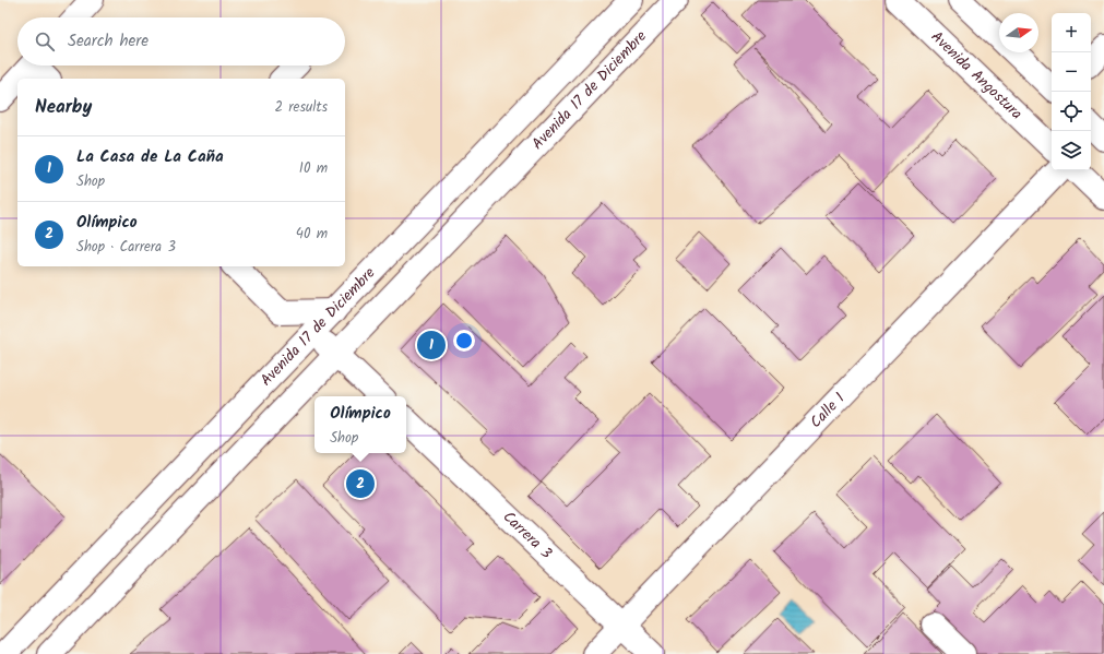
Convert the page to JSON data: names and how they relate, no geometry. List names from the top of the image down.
{
  "streets": {
    "street": [
      "Avenida Angostura",
      "Avenida 17 de Diciembre",
      "Calle 1",
      "Carrera 3"
    ]
  },
  "crossings": [
    ["Calle 1", "Carrera 3"]
  ],
  "north": "right",
  "page": {
    "map_buttons": ["+", "−"],
    "search": "Search here",
    "heading": ["Nearby", "2 results"],
    "list": [
      {
        "mark": "1",
        "name": "La Casa de La Caña",
        "note": "Shop",
        "value": "10 m"
      },
      {
        "mark": "2",
        "name": "Olímpico",
        "note": "Shop · Carrera 3",
        "value": "40 m"
      }
    ],
    "pins": ["1", "2"],
    "popup": ["Olímpico", "Shop"]
  }
}
